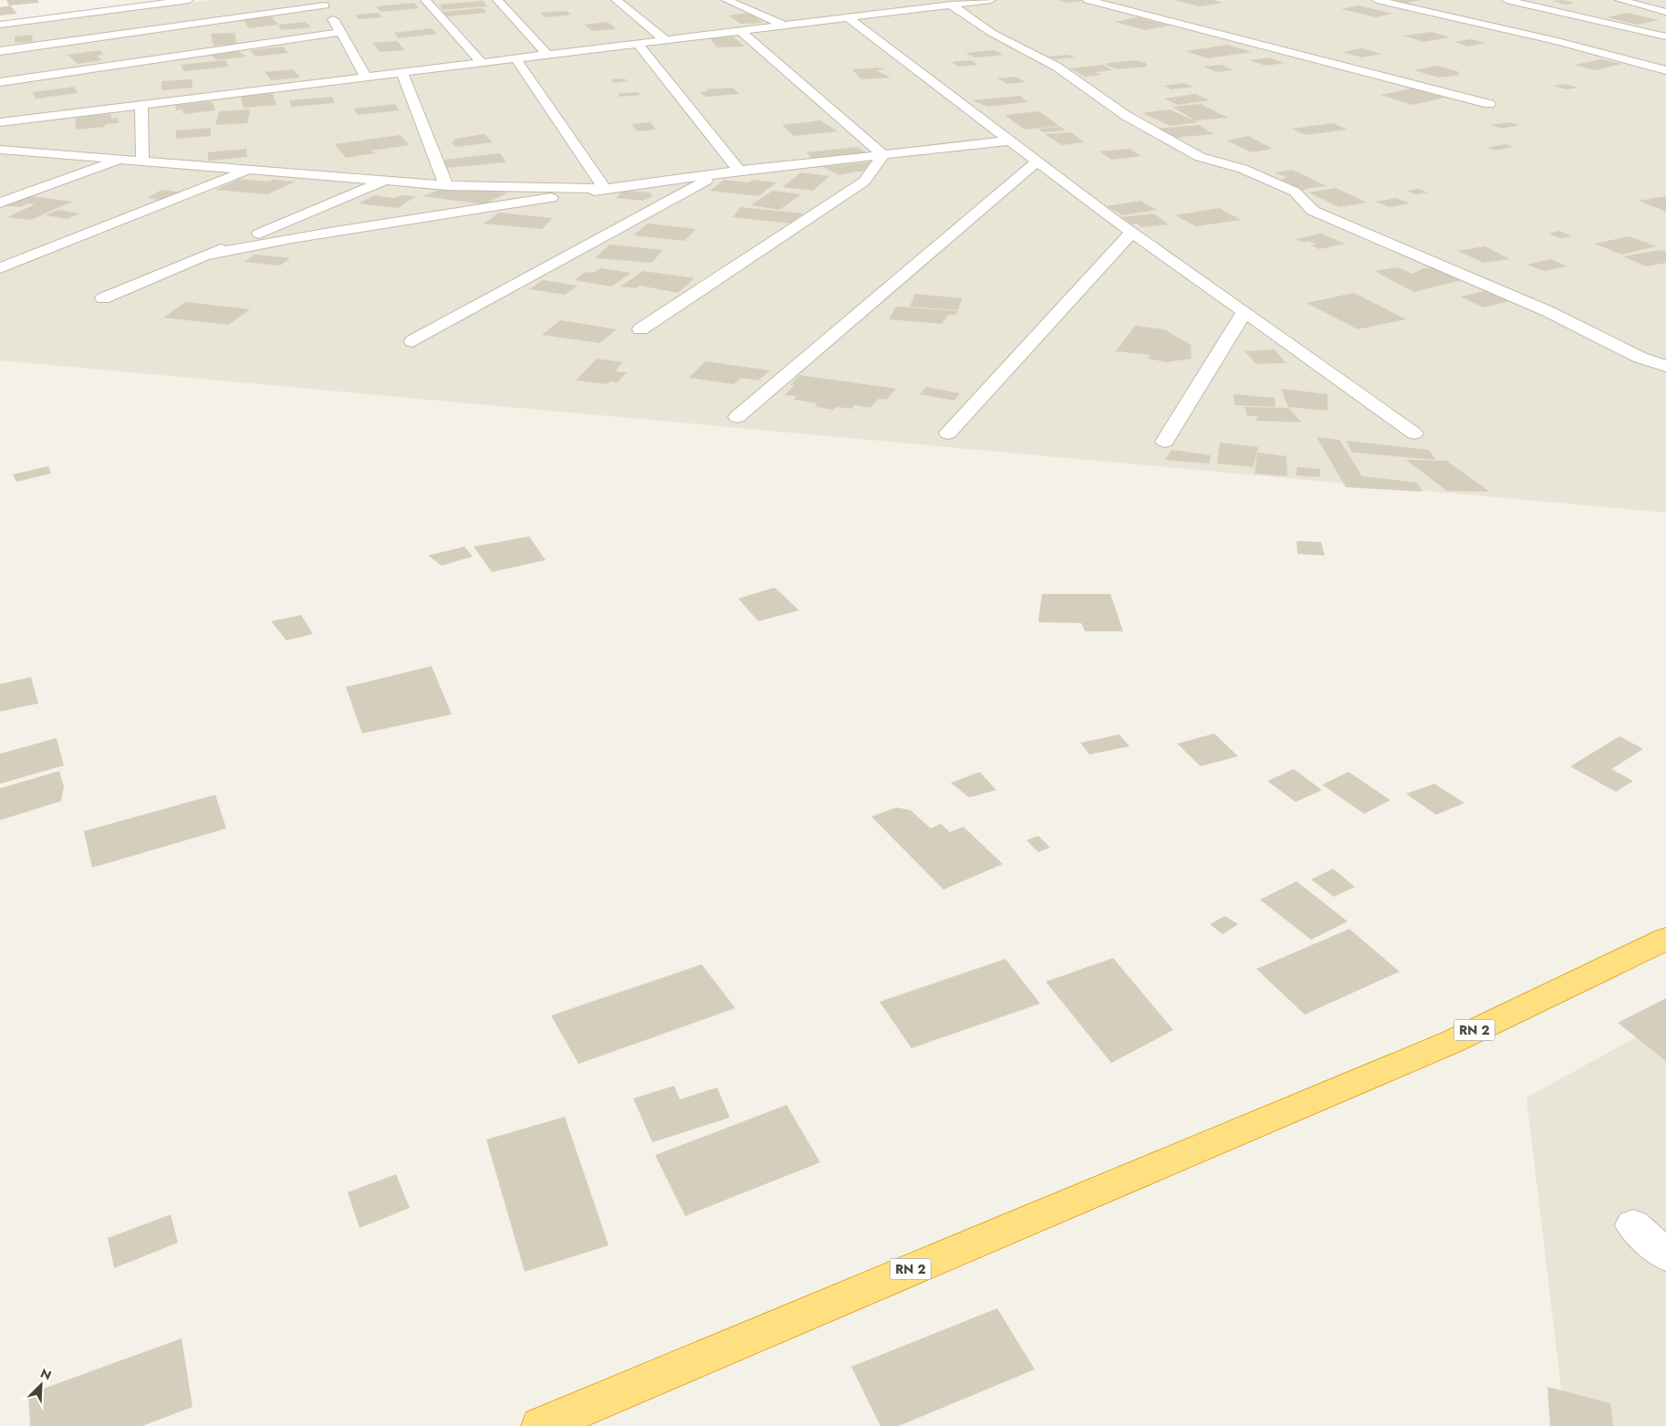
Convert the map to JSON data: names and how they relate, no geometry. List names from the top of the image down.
{
  "streets": {
    "highway": ["RN 2"]
  },
  "north": "top right"
}
